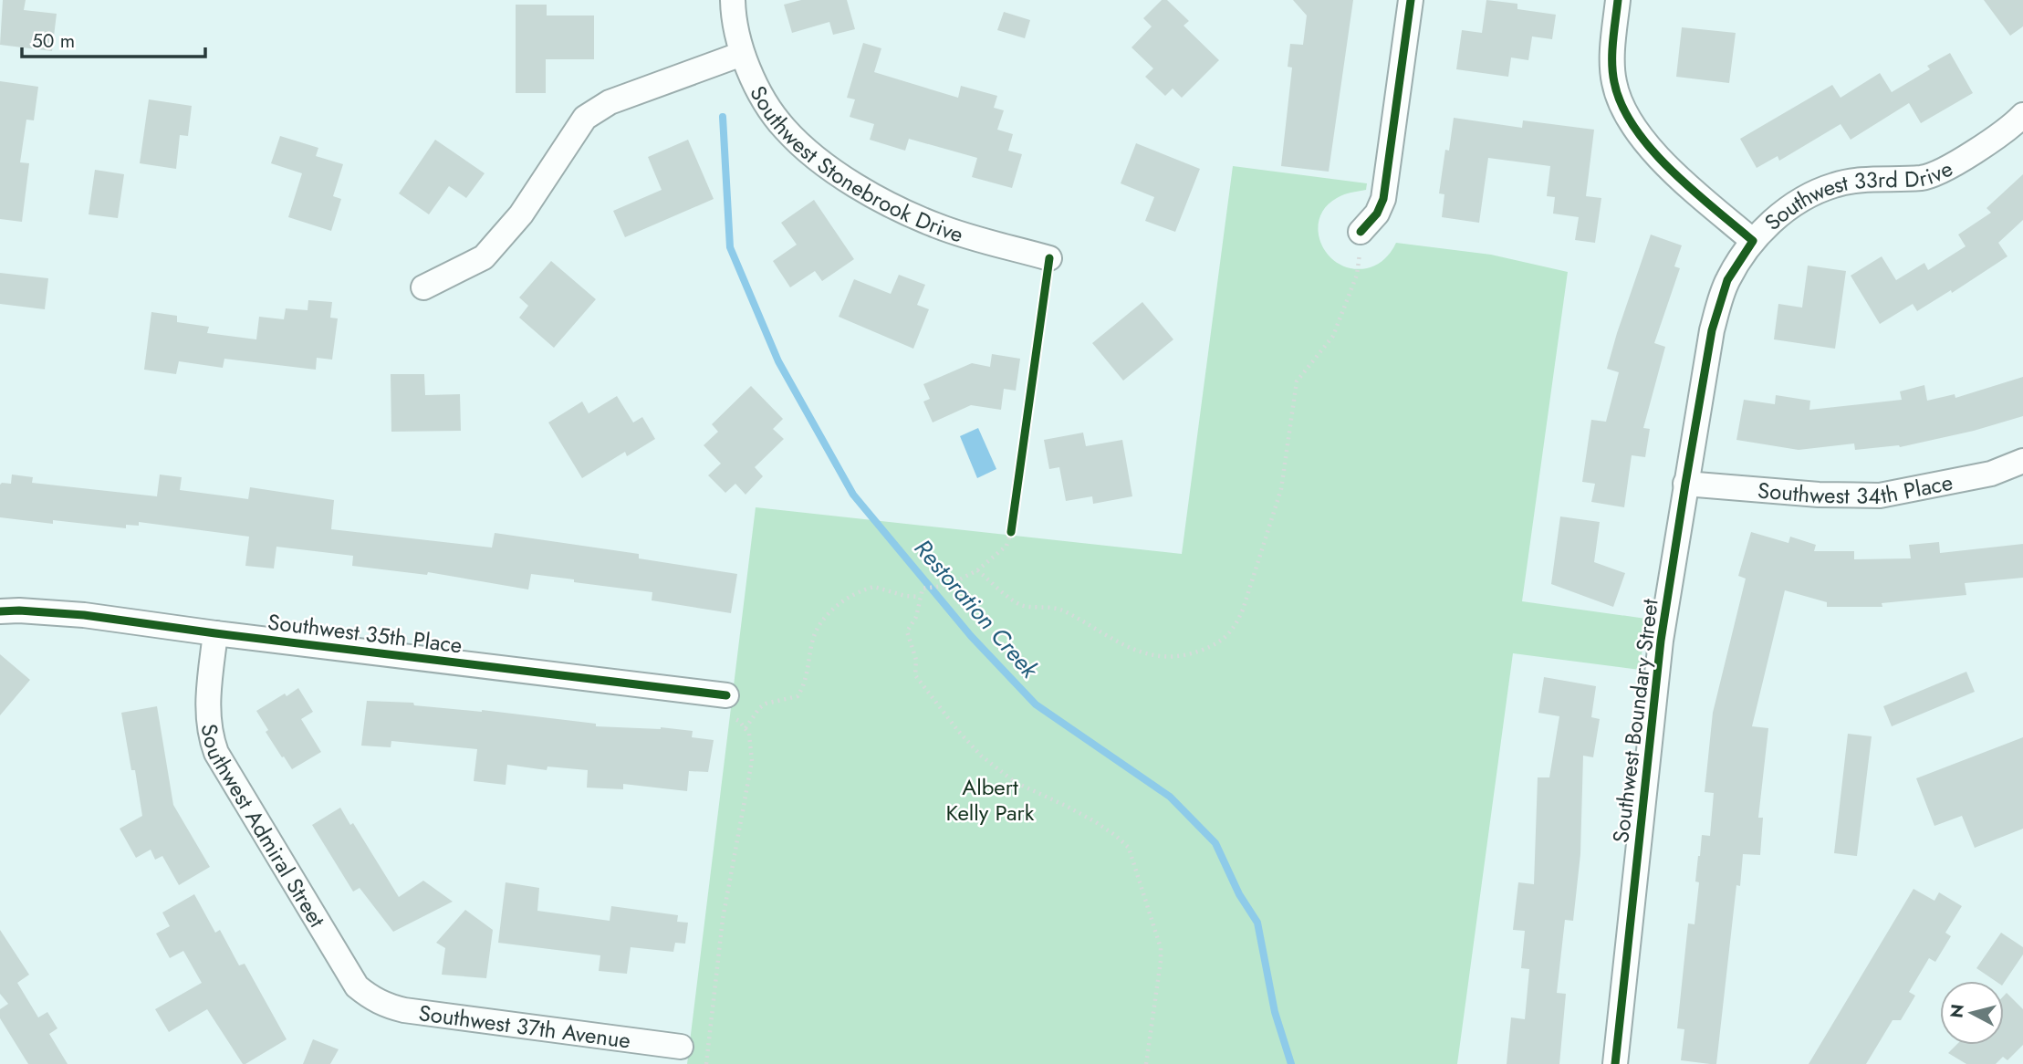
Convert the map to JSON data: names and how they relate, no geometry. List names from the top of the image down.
{
  "streets": {
    "street": [
      "Southwest Stonebrook Drive",
      "Southwest 33rd Drive",
      "Southwest 34th Place",
      "Southwest 35th Place",
      "Southwest Boundary Street",
      "Southwest Admiral Street",
      "Southwest 37th Avenue"
    ]
  },
  "crossings": [
    ["Southwest 33rd Drive", "Southwest Boundary Street"],
    ["Southwest 34th Place", "Southwest Boundary Street"],
    ["Southwest 35th Place", "Southwest Admiral Street"],
    ["Southwest Admiral Street", "Southwest 37th Avenue"]
  ],
  "water": ["Restoration Creek"],
  "parks": ["Albert Kelly Park"],
  "scale_bar": "50 m",
  "north": "left"
}
